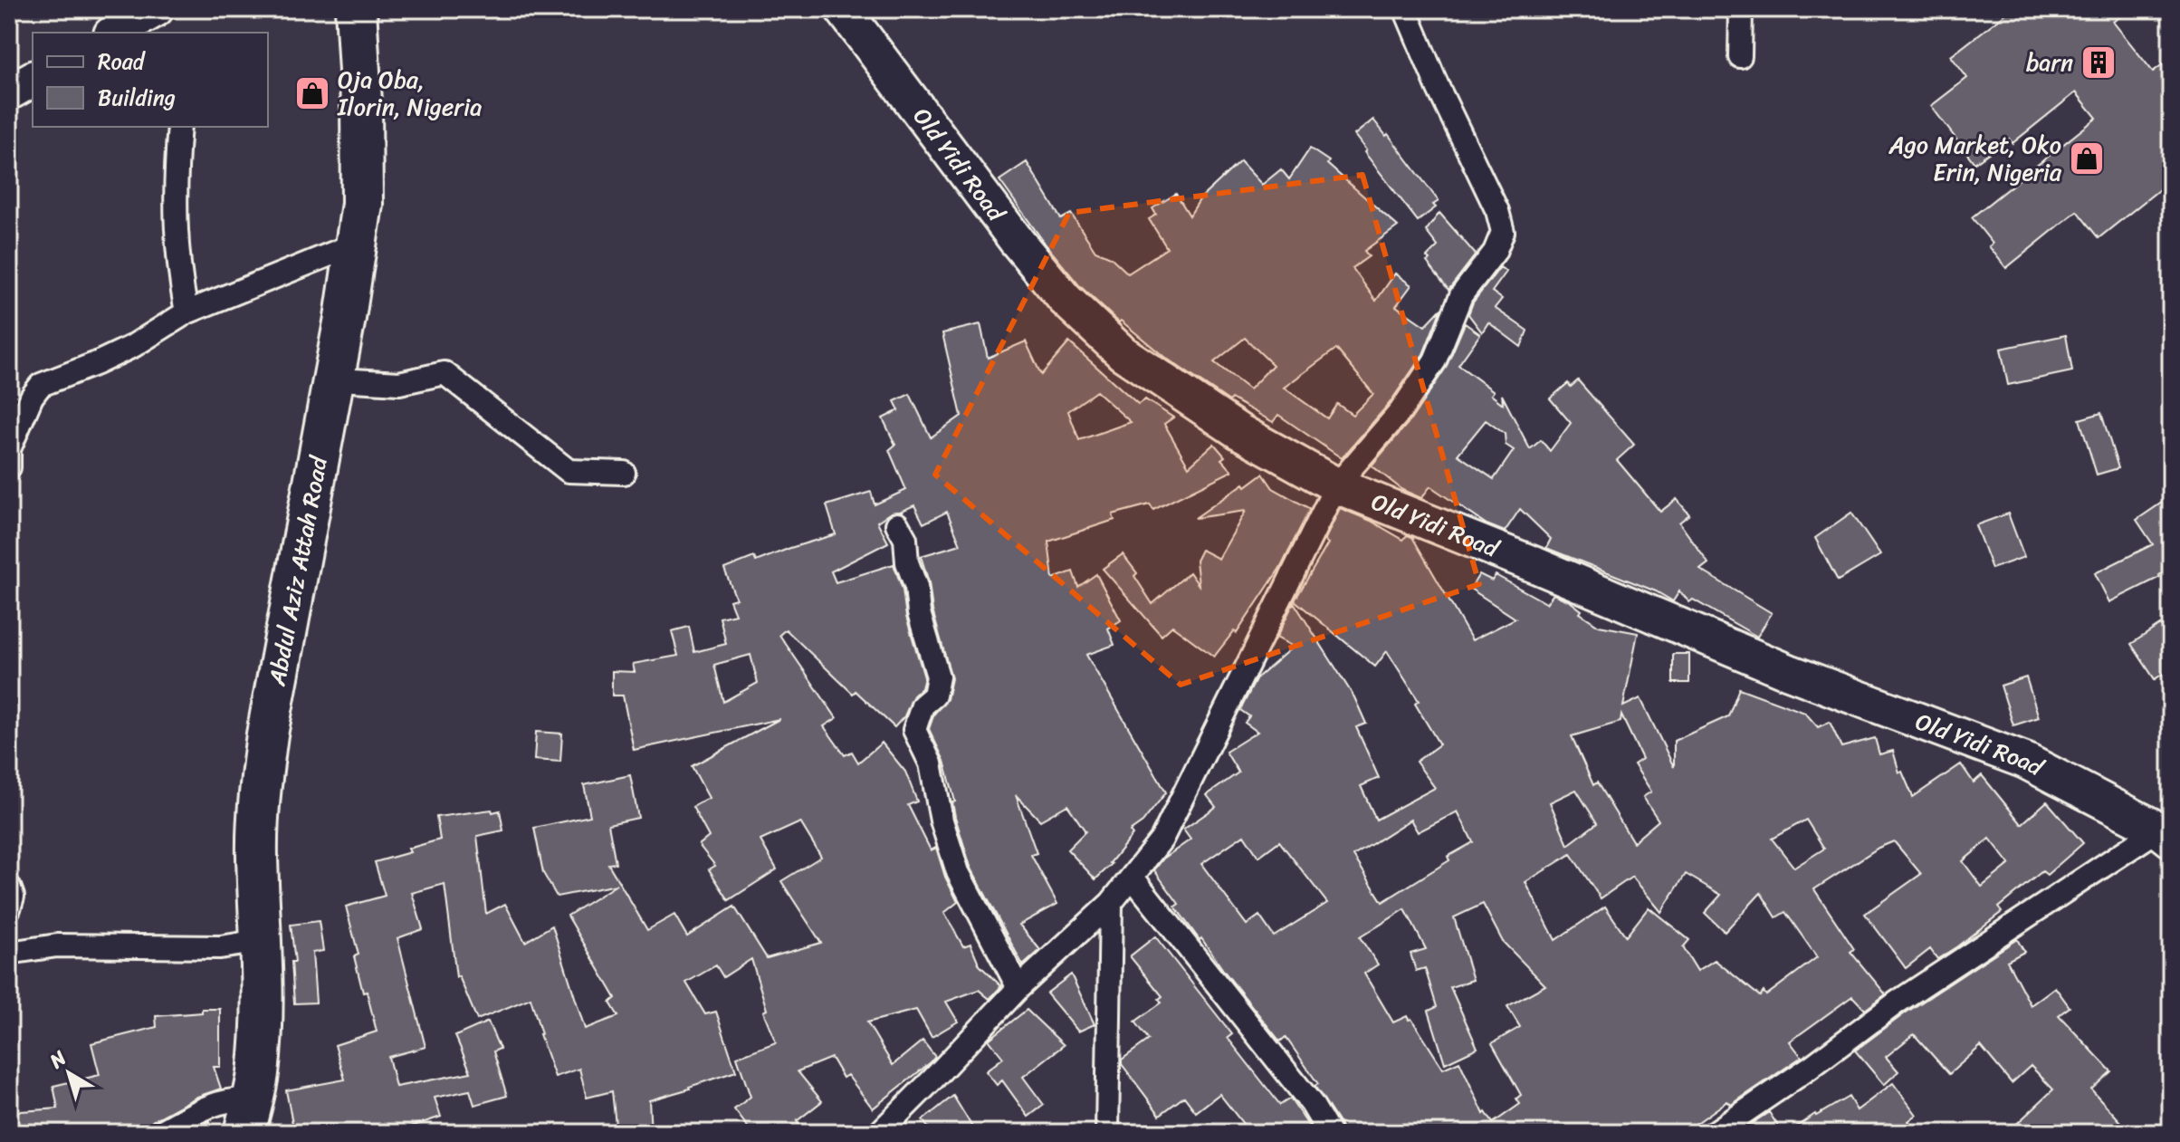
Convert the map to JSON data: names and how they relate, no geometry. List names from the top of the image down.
{
  "streets": {
    "highway": ["Abdul Aziz Attah Road"],
    "main road": ["Old Yidi Road"]
  },
  "places": {
    "building": ["barn"],
    "shop": ["Oja Oba, Ilorin, Nigeria", "Ago Market, Oko Erin, Nigeria"]
  },
  "legend": ["Road", "Building"],
  "north": "top left"
}
